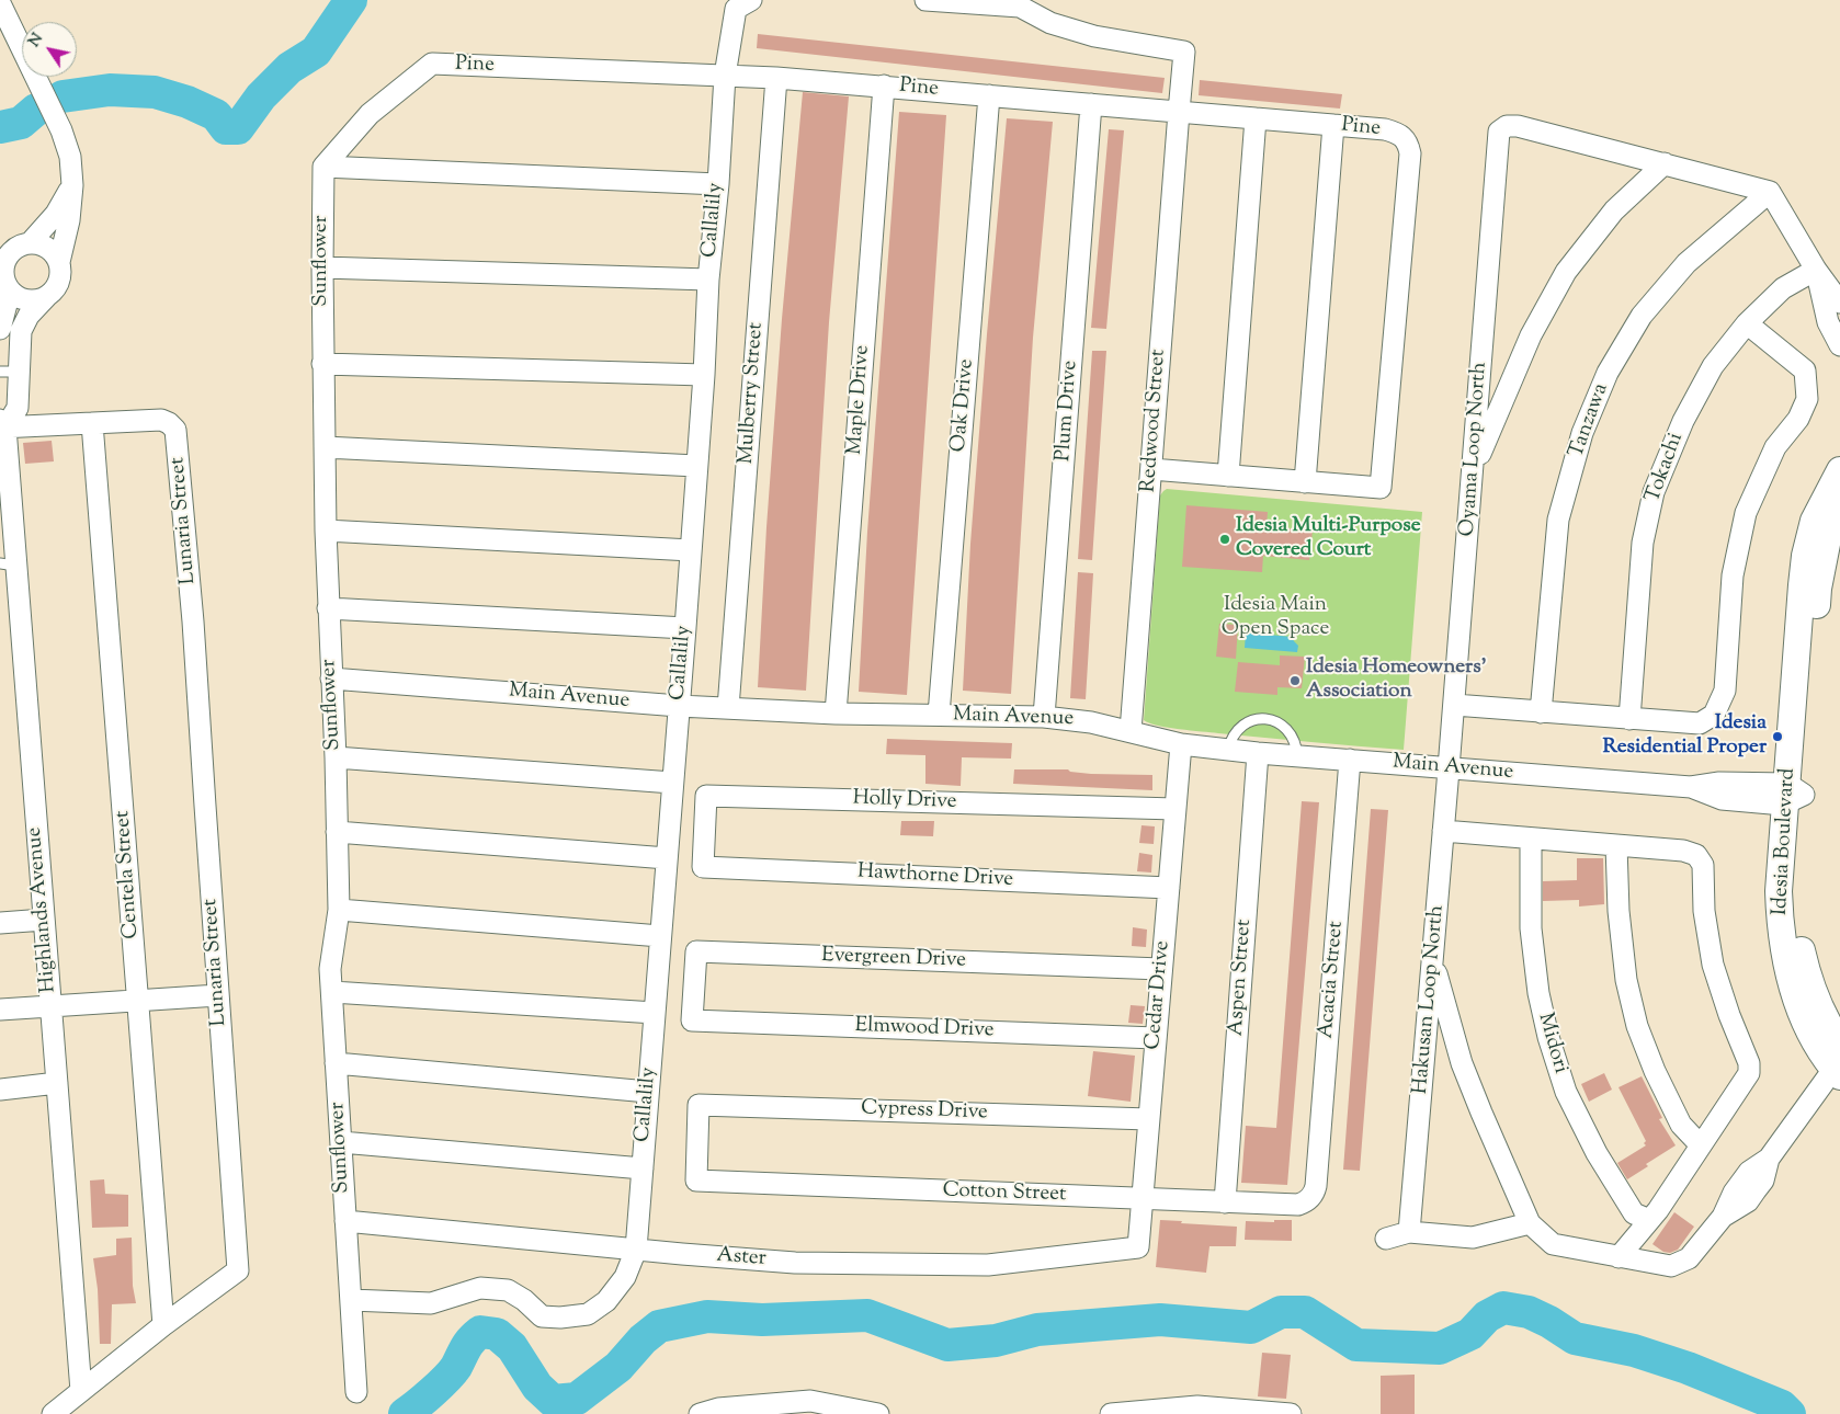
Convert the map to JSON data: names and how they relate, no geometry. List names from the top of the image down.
{
  "streets": {
    "street": [
      "Pine",
      "Callalily",
      "Sunflower",
      "Mulberry Street",
      "Maple Drive",
      "Oak Drive",
      "Plum Drive",
      "Redwood Street",
      "Tanzawa",
      "Oyama Loop North",
      "Tokachi",
      "Lunaria Street",
      "Main Avenue",
      "Holly Drive",
      "Idesia Boulevard",
      "Centela Street",
      "Hawthorne Drive",
      "Highlands Avenue",
      "Evergreen Drive",
      "Aspen Street",
      "Acacia Street",
      "Cedar Drive",
      "Hakusan Loop North",
      "Elmwood Drive",
      "Midori",
      "Cypress Drive",
      "Cotton Street",
      "Aster"
    ]
  },
  "crossings": [
    ["Pine", "Callalily"],
    ["Pine", "Sunflower"],
    ["Pine", "Mulberry Street"],
    ["Pine", "Maple Drive"],
    ["Pine", "Oak Drive"],
    ["Pine", "Plum Drive"],
    ["Pine", "Redwood Street"],
    ["Callalily", "Sunflower"],
    ["Callalily", "Main Avenue"],
    ["Callalily", "Aster"],
    ["Sunflower", "Main Avenue"],
    ["Sunflower", "Aster"],
    ["Mulberry Street", "Main Avenue"],
    ["Maple Drive", "Main Avenue"],
    ["Oak Drive", "Main Avenue"],
    ["Plum Drive", "Main Avenue"],
    ["Redwood Street", "Main Avenue"],
    ["Oyama Loop North", "Main Avenue"],
    ["Oyama Loop North", "Hakusan Loop North"],
    ["Lunaria Street", "Centela Street"],
    ["Lunaria Street", "Highlands Avenue"],
    ["Main Avenue", "Idesia Boulevard"],
    ["Main Avenue", "Aspen Street"],
    ["Main Avenue", "Acacia Street"],
    ["Main Avenue", "Cedar Drive"],
    ["Main Avenue", "Hakusan Loop North"],
    ["Holly Drive", "Hawthorne Drive"],
    ["Holly Drive", "Cedar Drive"],
    ["Hawthorne Drive", "Cedar Drive"],
    ["Evergreen Drive", "Cedar Drive"],
    ["Evergreen Drive", "Elmwood Drive"],
    ["Aspen Street", "Cotton Street"],
    ["Acacia Street", "Cotton Street"],
    ["Cedar Drive", "Elmwood Drive"],
    ["Cedar Drive", "Cypress Drive"],
    ["Cedar Drive", "Cotton Street"],
    ["Cedar Drive", "Aster"],
    ["Cypress Drive", "Cotton Street"]
  ],
  "parks": ["Idesia Main Open Space"],
  "places": ["Idesia Multi-Purpose Covered Court", "Idesia Homeowners' Association", "Idesia Residential Proper"],
  "north": "top left"
}
